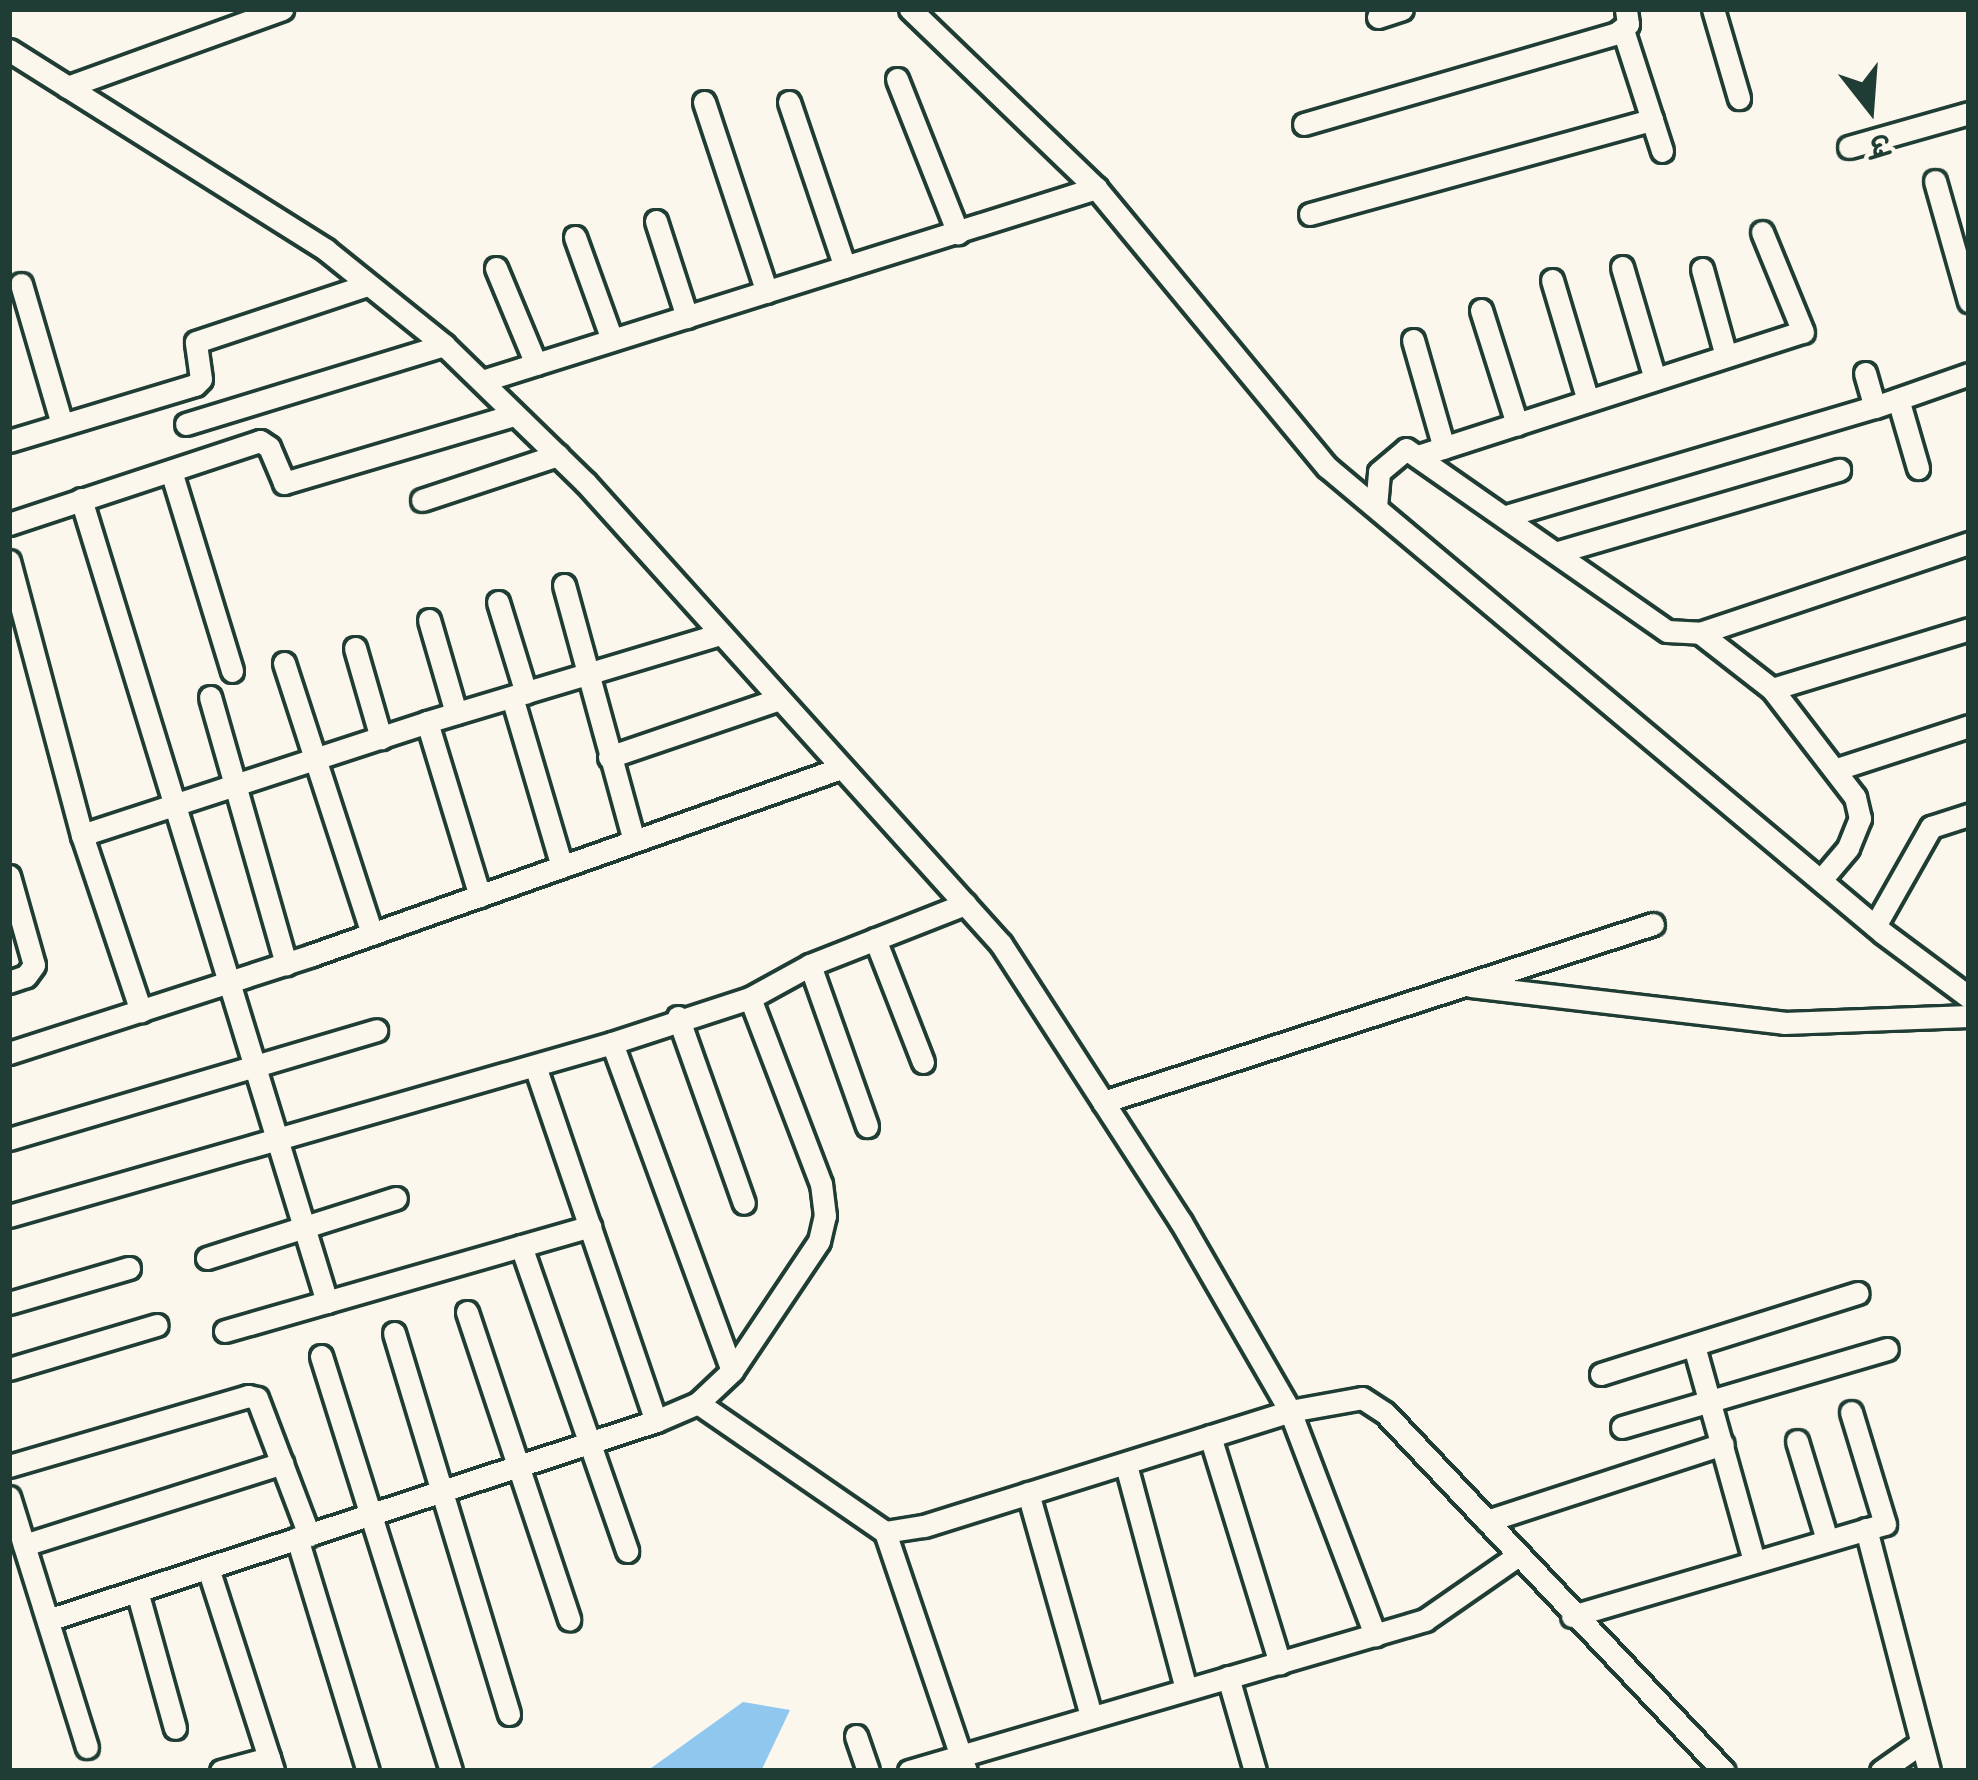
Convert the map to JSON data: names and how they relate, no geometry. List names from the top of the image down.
{
  "north": "bottom"
}
